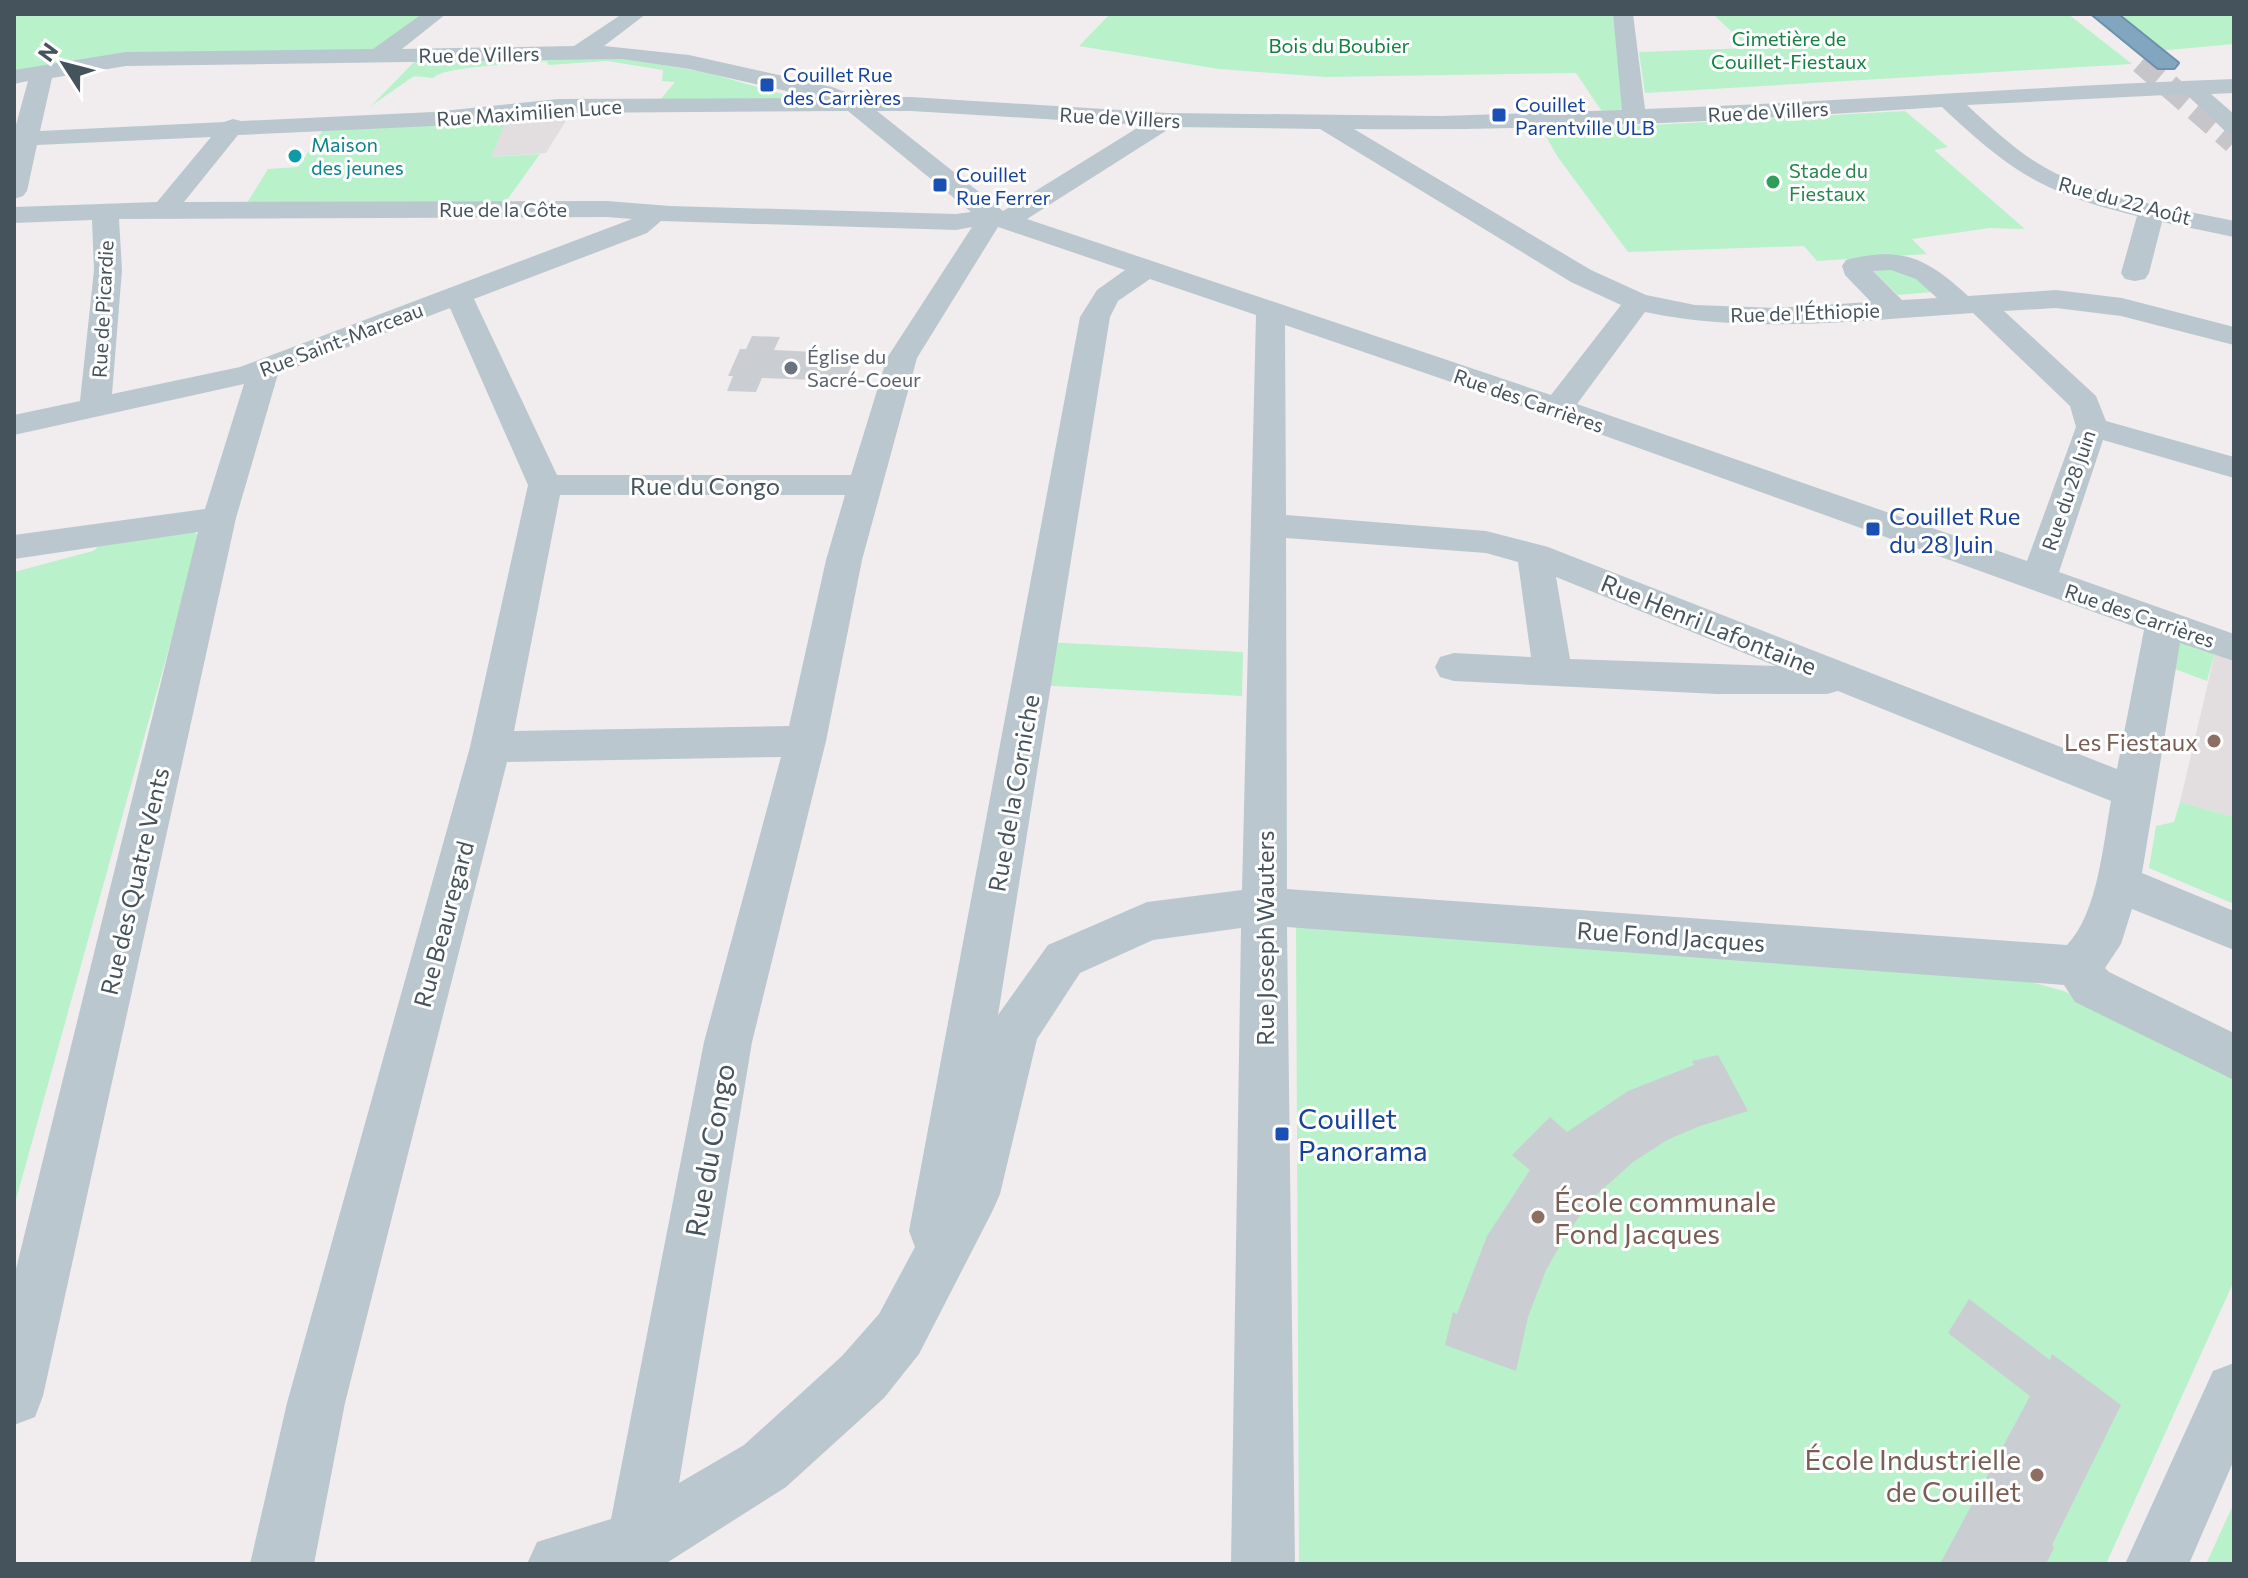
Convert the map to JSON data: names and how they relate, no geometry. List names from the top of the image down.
{
  "streets": {
    "street": [
      "Rue de Villers",
      "Rue Maximilien Luce",
      "Rue du 22 Août",
      "Rue de la Côte",
      "Rue de Picardie",
      "Rue de l'Éthiopie",
      "Rue Saint-Marceau",
      "Rue des Carrières",
      "Rue du Congo",
      "Rue du 28 Juin",
      "Rue Henri Lafontaine",
      "Rue de la Corniche",
      "Rue des Quatre Vents",
      "Rue Beauregard",
      "Rue Fond Jacques",
      "Rue Joseph Wauters"
    ]
  },
  "crossings": [
    ["Rue de Villers", "Rue Maximilien Luce"],
    ["Rue de Villers", "Rue du 22 Août"],
    ["Rue de Villers", "Rue de l'Éthiopie"],
    ["Rue de Villers", "Rue des Carrières"],
    ["Rue Maximilien Luce", "Rue des Carrières"],
    ["Rue de la Côte", "Rue de Picardie"],
    ["Rue de la Côte", "Rue Saint-Marceau"],
    ["Rue de la Côte", "Rue des Carrières"],
    ["Rue de la Côte", "Rue du Congo"],
    ["Rue de Picardie", "Rue Saint-Marceau"],
    ["Rue de l'Éthiopie", "Rue du 28 Juin"],
    ["Rue Saint-Marceau", "Rue des Quatre Vents"],
    ["Rue des Carrières", "Rue du Congo"],
    ["Rue des Carrières", "Rue du 28 Juin"],
    ["Rue des Carrières", "Rue de la Corniche"],
    ["Rue des Carrières", "Rue Joseph Wauters"],
    ["Rue du Congo", "Rue Beauregard"],
    ["Rue Henri Lafontaine", "Rue Joseph Wauters"],
    ["Rue de la Corniche", "Rue Fond Jacques"],
    ["Rue Fond Jacques", "Rue Joseph Wauters"]
  ],
  "parks": ["Cimetière de Couillet-Fiestaux", "Bois du Boubier"],
  "places": {
    "transit": [
      "Couillet Rue des Carrières",
      "Couillet Parentville ULB",
      "Couillet Rue Ferrer",
      "Couillet Rue du 28 Juin",
      "Couillet Panorama"
    ],
    "other": [
      "Maison des jeunes",
      "Stade du Fiestaux",
      "Église du Sacré-Coeur",
      "Les Fiestaux",
      "École communale Fond Jacques",
      "École Industrielle de Couillet"
    ]
  },
  "north": "top left"
}
